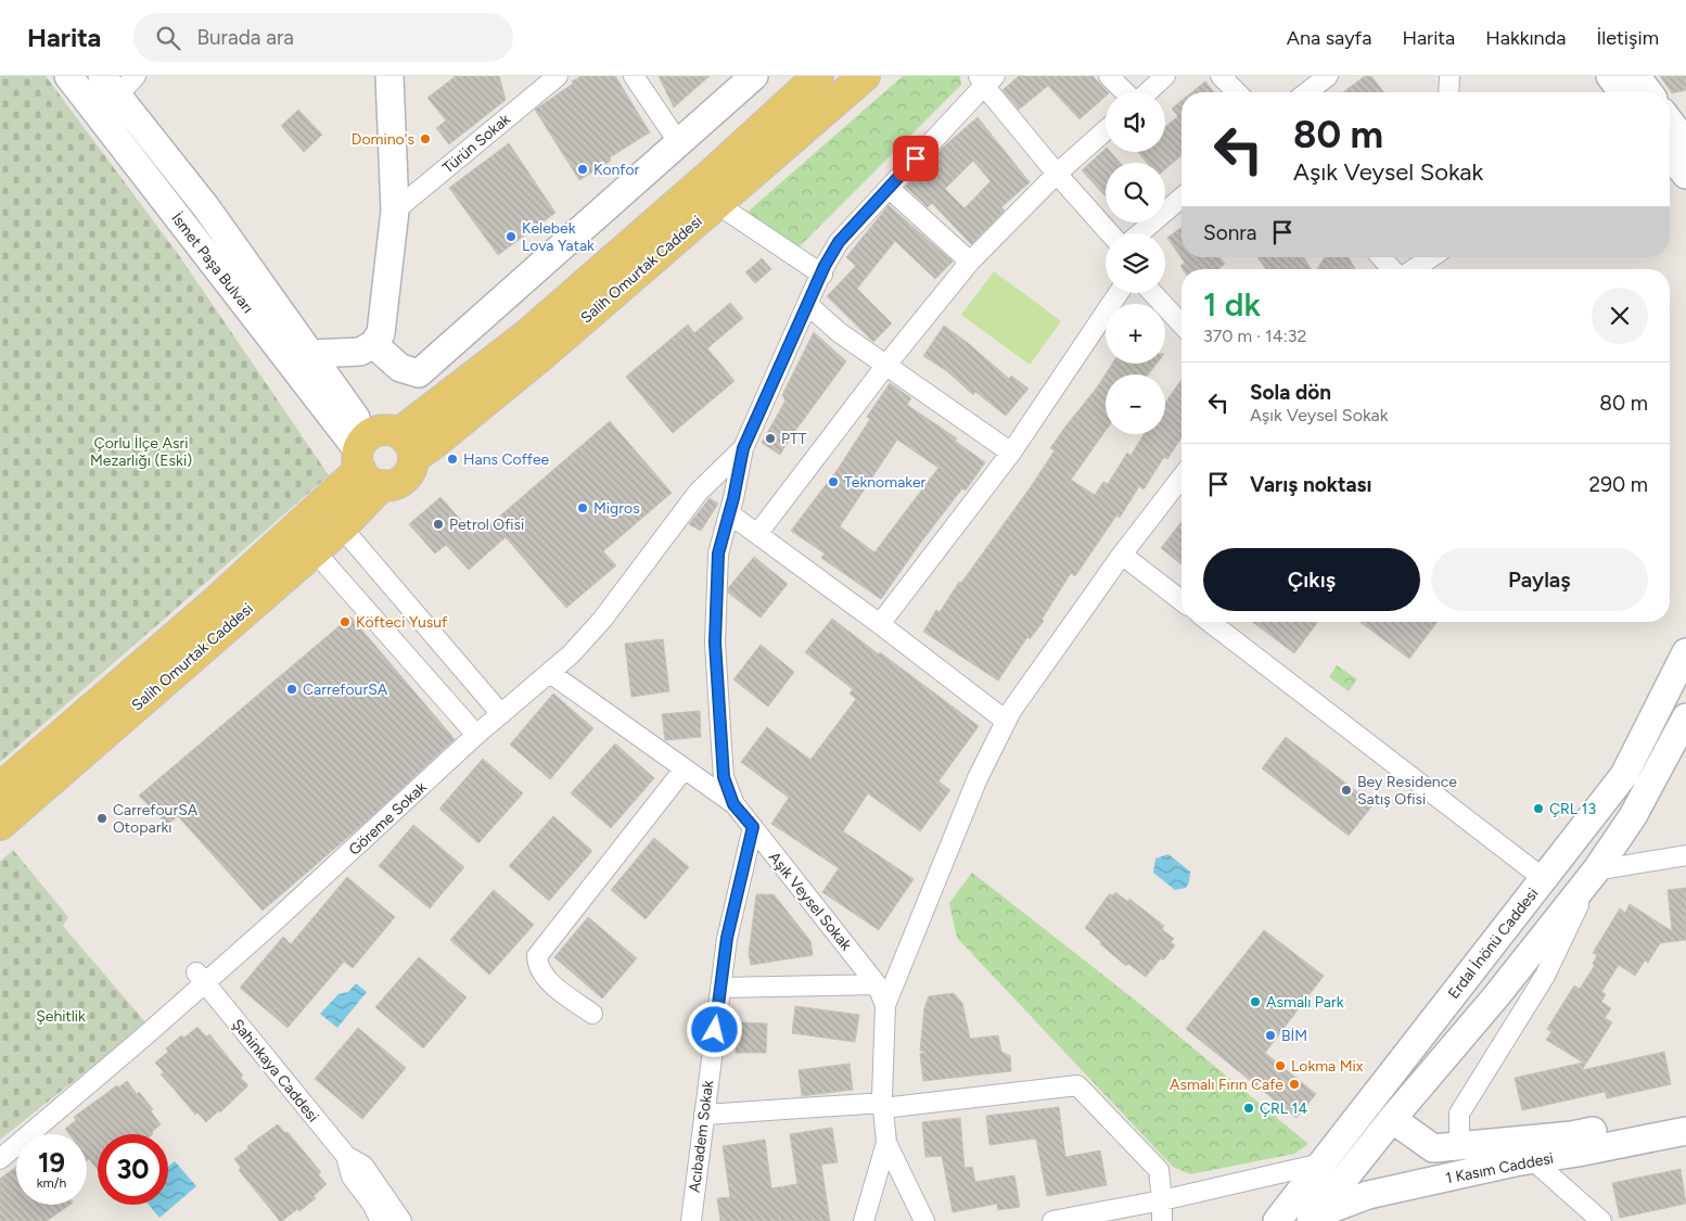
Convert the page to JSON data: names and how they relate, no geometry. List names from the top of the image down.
{
  "streets": {
    "main road": ["Salih Omurtak Caddesi"],
    "street": [
      "Türün Sokak",
      "İsmet Paşa Bulvarı",
      "Göreme Sokak",
      "Aşık Veysel Sokak",
      "Erdal İnönü Caddesi",
      "Şahinkaya Caddesi",
      "Acıbadem Sokak",
      "1 Kasım Caddesi"
    ]
  },
  "crossings": [
    ["İsmet Paşa Bulvarı", "Salih Omurtak Caddesi"],
    ["Göreme Sokak", "Aşık Veysel Sokak"],
    ["Göreme Sokak", "Şahinkaya Caddesi"],
    ["Aşık Veysel Sokak", "Acıbadem Sokak"]
  ],
  "parks": ["Çorlu İlçe Asri Mezarlığı (Eski)", "Şehitlik"],
  "places": [
    "Domino's",
    "Konfor",
    "Kelebek Lova Yatak",
    "PTT",
    "Hans Coffee",
    "Teknomaker",
    "Migros",
    "Petrol Ofisi",
    "Köfteci Yusuf",
    "CarrefourSA",
    "Bey Residence Satış Ofisi",
    "ÇRL 13",
    "CarrefourSA Otoparkı",
    "Asmalı Park",
    "BİM",
    "Lokma Mix",
    "Asmalı Fırın Cafe",
    "ÇRL 14"
  ],
  "page": {
    "header": "Harita",
    "search": "Burada ara",
    "nav": [
      "Ana sayfa",
      "Harita",
      "Hakkında",
      "İletişim"
    ],
    "map_buttons": ["+", "−"],
    "turn": ["80 m", "Aşık Veysel Sokak"],
    "then": "Sonra",
    "heading": ["1 dk", "370 m · 14:32"],
    "list": [
      {
        "name": "Sola dön",
        "note": "Aşık Veysel Sokak",
        "value": "80 m"
      },
      {
        "name": "Varış noktası",
        "value": "290 m"
      }
    ],
    "buttons": ["Çıkış", "Paylaş"],
    "speed": "19 km/h",
    "limit": "30"
  }
}
